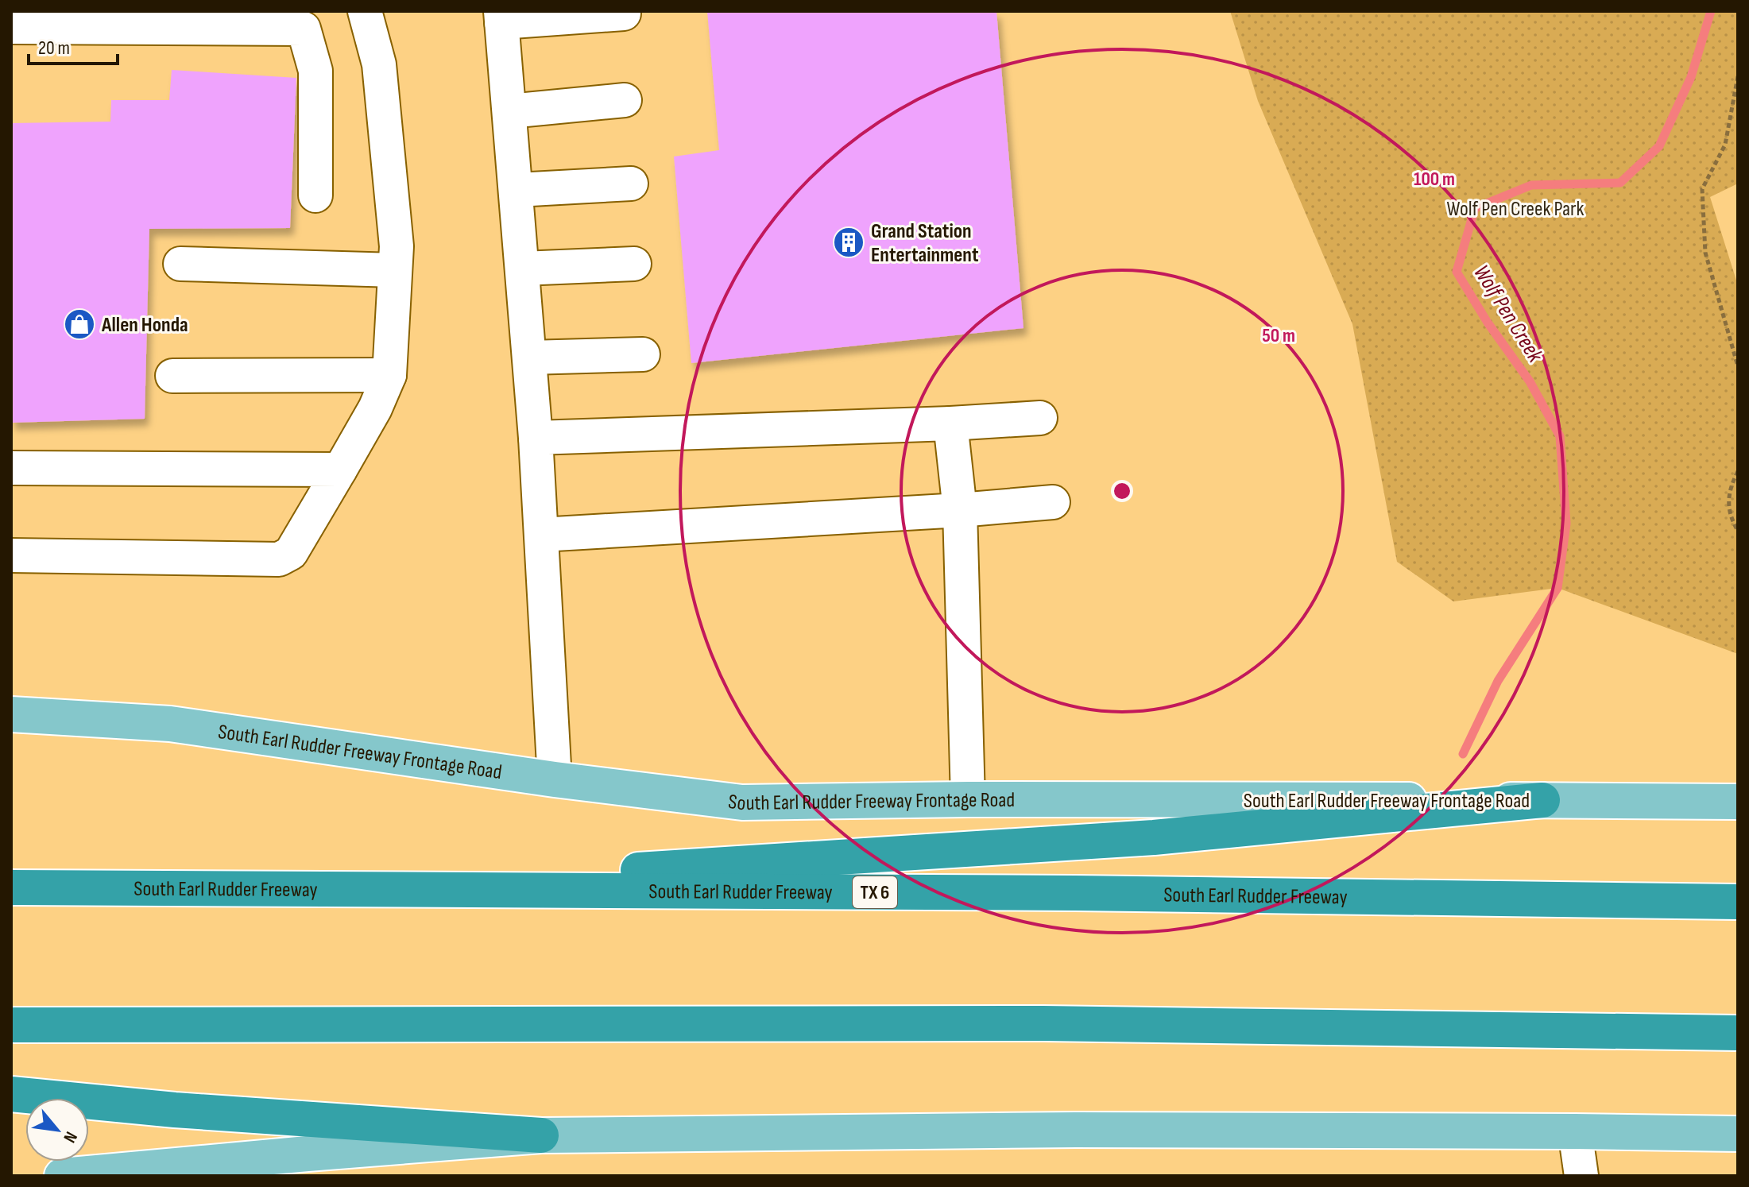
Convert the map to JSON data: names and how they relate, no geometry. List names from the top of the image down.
{
  "streets": {
    "highway": ["South Earl Rudder Freeway", "TX 6"],
    "main road": ["South Earl Rudder Freeway Frontage Road"]
  },
  "water": ["Wolf Pen Creek"],
  "parks": ["Wolf Pen Creek Park"],
  "places": {
    "building": ["Grand Station Entertainment"],
    "shop": ["Allen Honda"]
  },
  "scale_bar": "20 m",
  "north": "bottom right",
  "rings": ["100 m", "50 m"]
}
